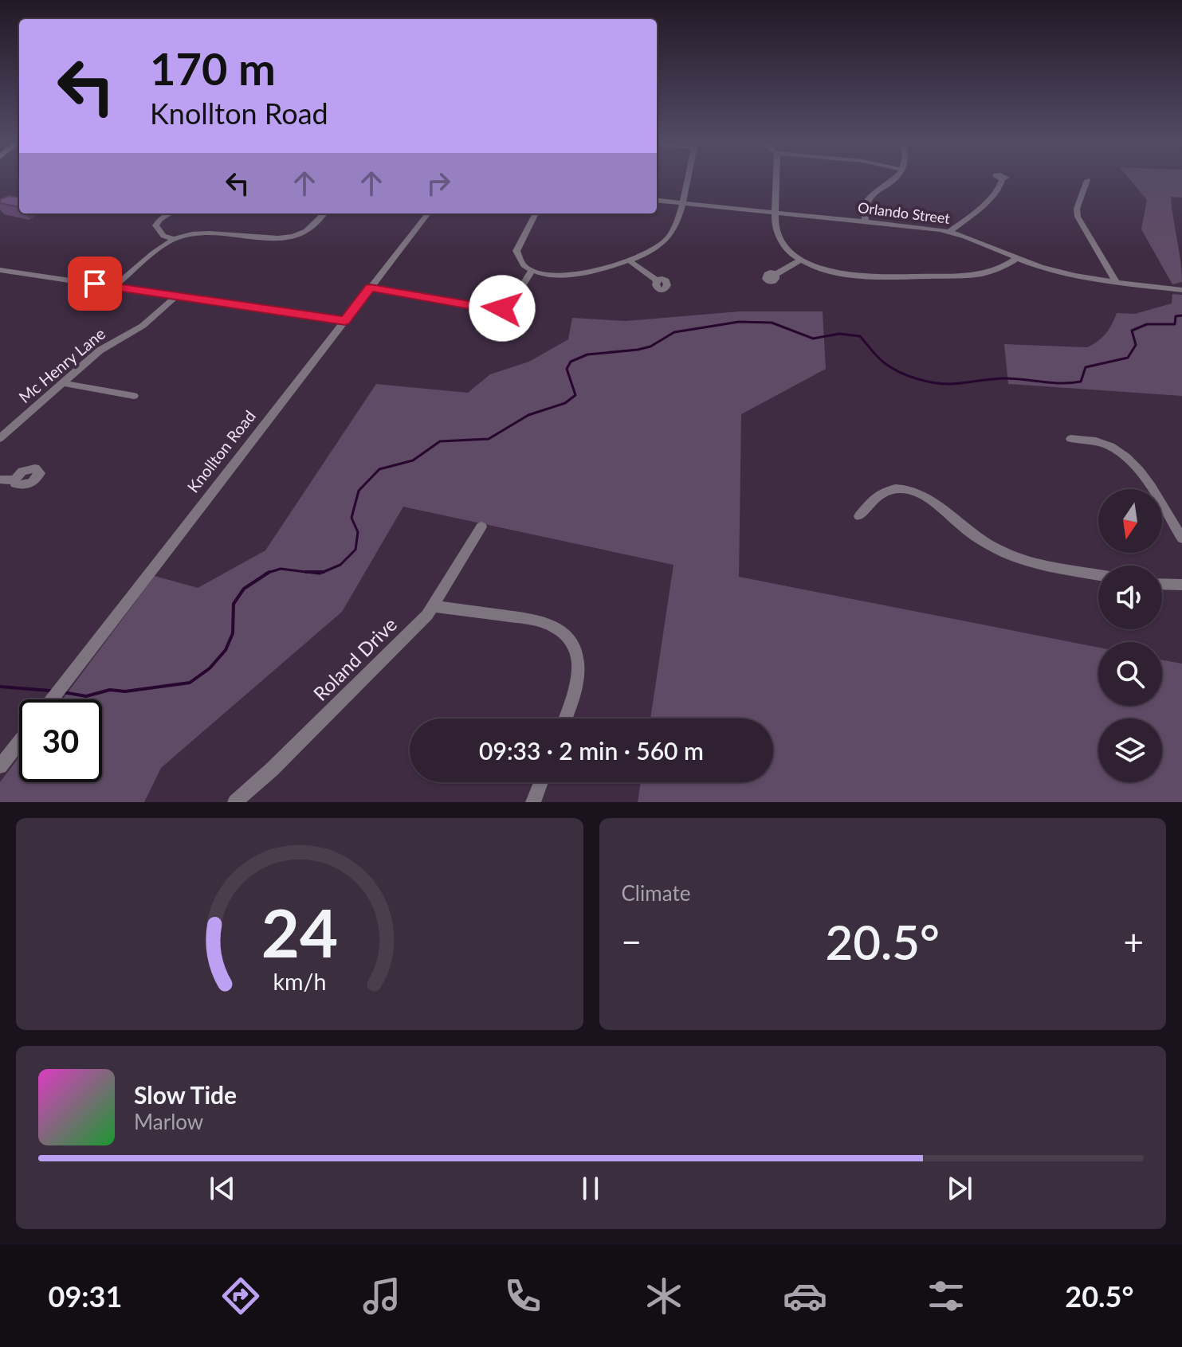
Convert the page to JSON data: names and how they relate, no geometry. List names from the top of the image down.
{
  "streets": {
    "street": [
      "Orlando Street",
      "Mc Henry Lane",
      "Knollton Road",
      "Roland Drive"
    ]
  },
  "north": "bottom",
  "page": {
    "turn": ["170 m", "Knollton Road"],
    "limit": "30",
    "trip": "09:33 · 2 min · 560 m",
    "tile": "Climate",
    "heat": ["−", "20.5°", "+"],
    "song": ["Slow Tide", "Marlow"],
    "tabs": ["09:31", "20.5°"],
    "gauge": ["24", "km/h"]
  }
}
